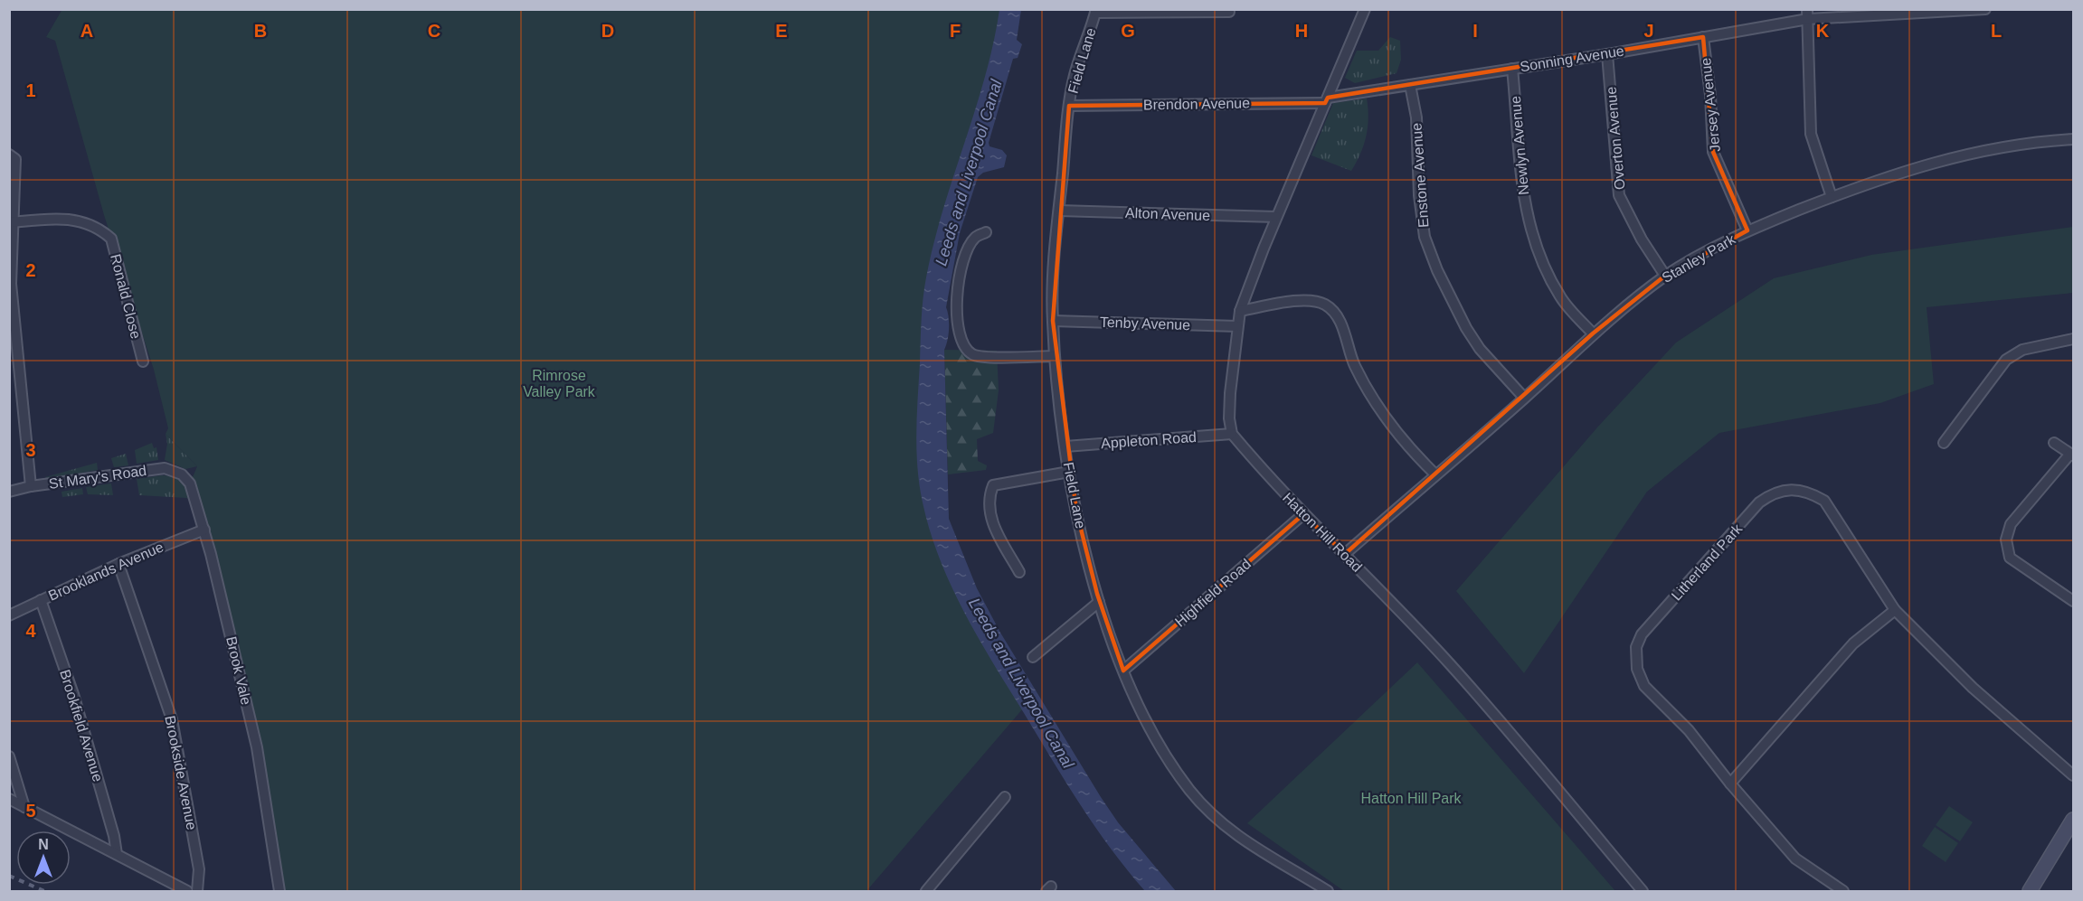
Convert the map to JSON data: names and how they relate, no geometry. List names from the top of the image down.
{
  "streets": {
    "street": [
      "Sonning Avenue",
      "Field Lane",
      "Brendon Avenue",
      "Jersey Avenue",
      "Overton Avenue",
      "Newlyn Avenue",
      "Enstone Avenue",
      "Alton Avenue",
      "Stanley Park",
      "Ronald Close",
      "Tenby Avenue",
      "Appleton Road",
      "St Mary's Road",
      "Hatton Hill Road",
      "Litherland Park",
      "Brooklands Avenue",
      "Highfield Road",
      "Brook Vale",
      "Brookfield Avenue",
      "Brookside Avenue"
    ]
  },
  "crossings": [
    ["Sonning Avenue", "Brendon Avenue"],
    ["Sonning Avenue", "Jersey Avenue"],
    ["Sonning Avenue", "Overton Avenue"],
    ["Sonning Avenue", "Newlyn Avenue"],
    ["Sonning Avenue", "Enstone Avenue"],
    ["Field Lane", "Brendon Avenue"],
    ["Field Lane", "Alton Avenue"],
    ["Field Lane", "Tenby Avenue"],
    ["Field Lane", "Appleton Road"],
    ["Field Lane", "Highfield Road"],
    ["Jersey Avenue", "Stanley Park"],
    ["Overton Avenue", "Stanley Park"],
    ["Newlyn Avenue", "Stanley Park"],
    ["Enstone Avenue", "Stanley Park"],
    ["Stanley Park", "Hatton Hill Road"],
    ["Appleton Road", "Hatton Hill Road"],
    ["St Mary's Road", "Brook Vale"],
    ["Hatton Hill Road", "Highfield Road"],
    ["Brooklands Avenue", "Brook Vale"],
    ["Brooklands Avenue", "Brookfield Avenue"],
    ["Brooklands Avenue", "Brookside Avenue"]
  ],
  "water": ["Leeds and Liverpool Canal"],
  "parks": ["Rimrose Valley Park", "Hatton Hill Park"],
  "north": "top",
  "grid": {
    "columns": [
      "A",
      "B",
      "C",
      "D",
      "E",
      "F",
      "G",
      "H",
      "I",
      "J",
      "K",
      "L"
    ],
    "rows": [
      "1",
      "2",
      "3",
      "4",
      "5"
    ]
  }
}
